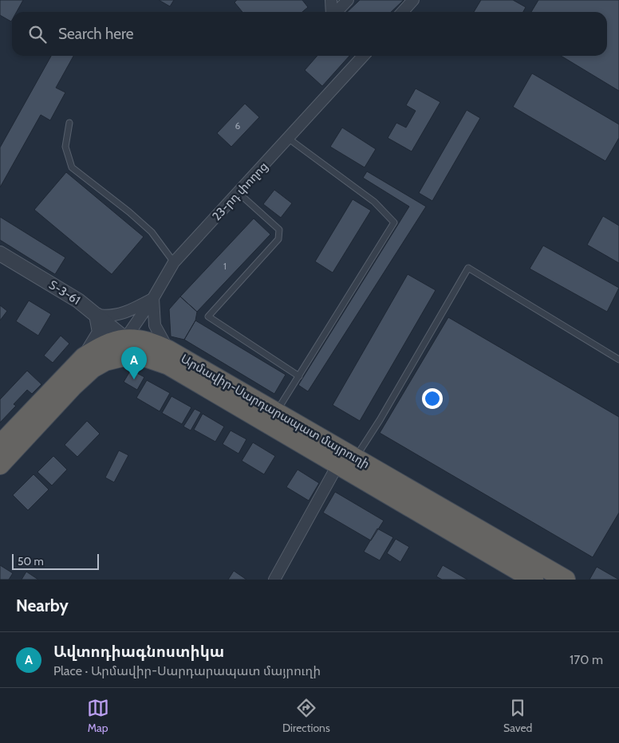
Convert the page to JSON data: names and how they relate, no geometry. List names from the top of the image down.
{
  "streets": {
    "highway": ["Արմավիր-Սարդարապատ մայրուղի"],
    "street": ["23-րդ փողոց", "Տ-3-61"]
  },
  "crossings": [
    ["23-րդ փողոց", "Տ-3-61"],
    ["23-րդ փողոց", "Արմավիր-Սարդարապատ մայրուղի"],
    ["Տ-3-61", "Արմավիր-Սարդարապատ մայրուղի"]
  ],
  "house_numbers": ["6", "1"],
  "scale_bar": "50 m",
  "page": {
    "search": "Search here",
    "pins": "A",
    "scale": "50 m",
    "heading": "Nearby",
    "list": [
      {
        "mark": "A",
        "name": "Ավտոդիագնոստիկա",
        "note": "Place · Արմավիր-Սարդարապատ մայրուղի",
        "value": "170 m"
      }
    ],
    "nav": ["Map", "Directions", "Saved"]
  }
}
